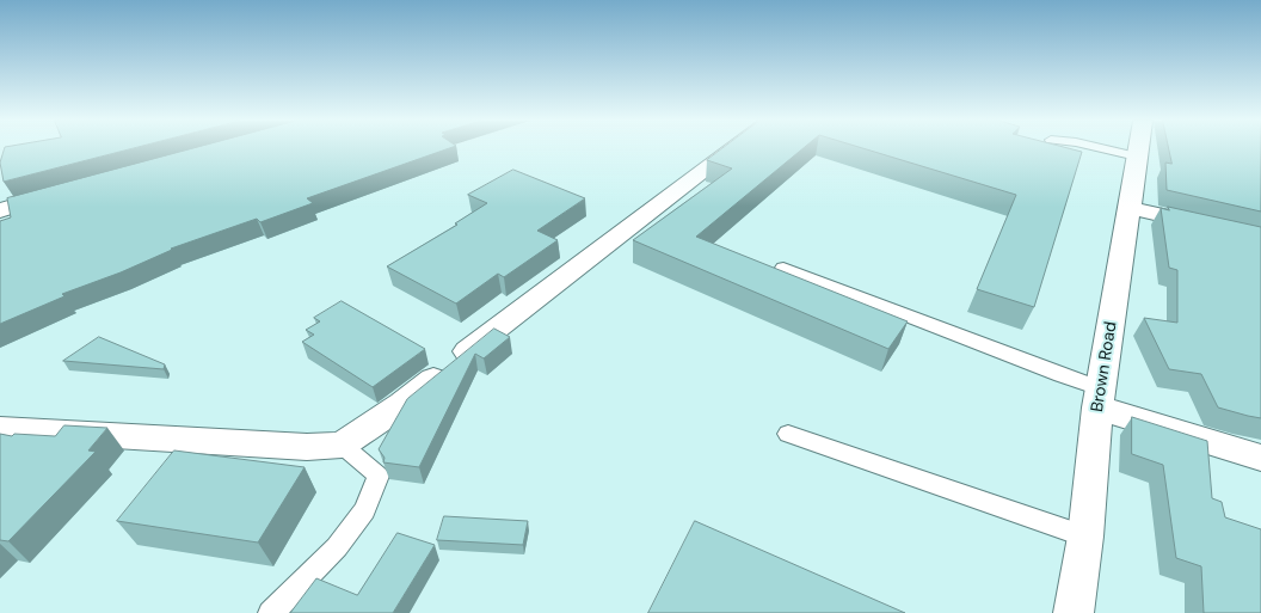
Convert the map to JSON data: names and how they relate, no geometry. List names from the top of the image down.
{
  "streets": {
    "street": ["Brown Road"]
  }
}
